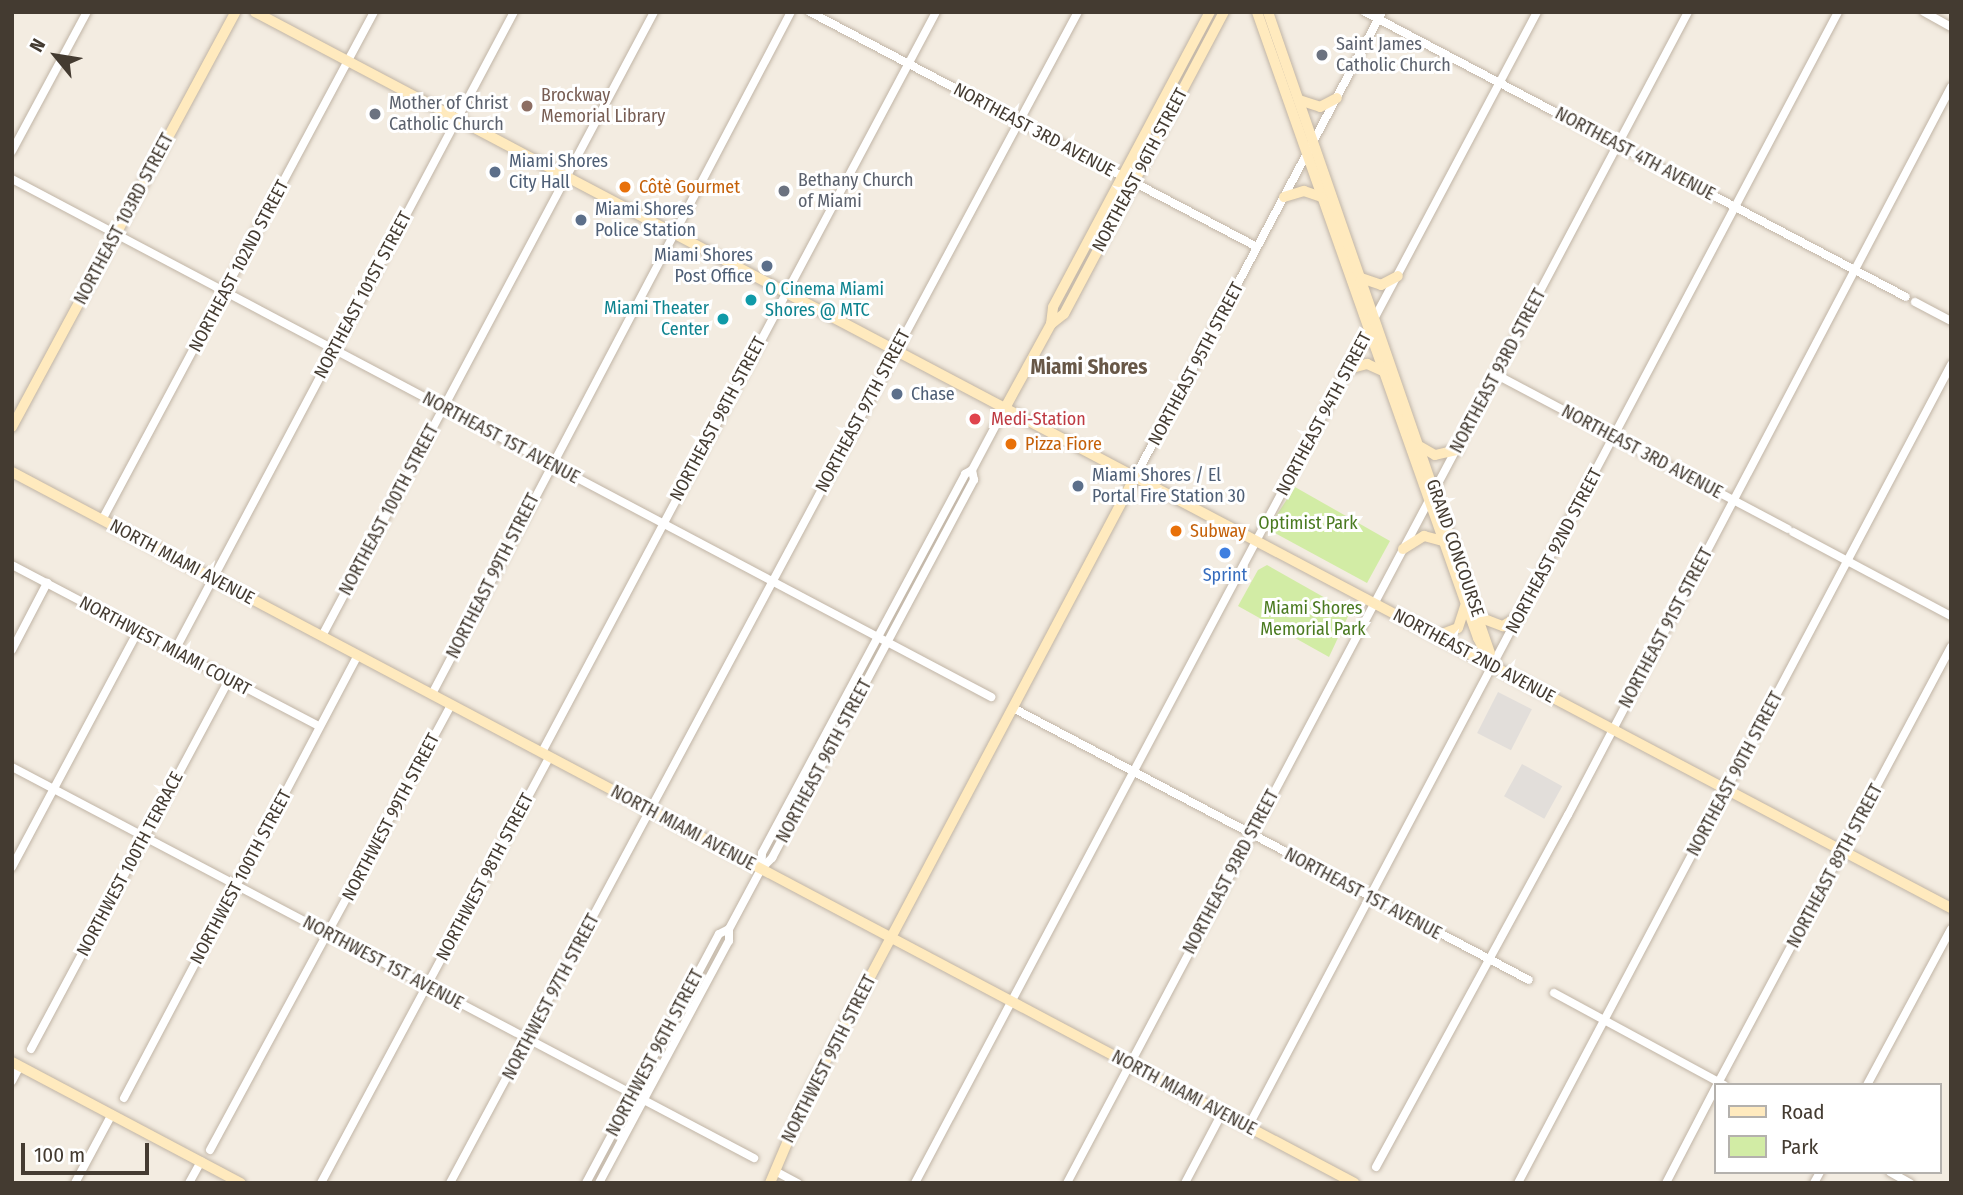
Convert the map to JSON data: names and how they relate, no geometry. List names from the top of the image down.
{
  "streets": {
    "main road": [
      "NORTHEAST 96TH STREET",
      "NORTHEAST 103RD STREET",
      "NORTHEAST 95TH STREET",
      "GRAND CONCOURSE",
      "NORTH MIAMI AVENUE",
      "NORTHEAST 2ND AVENUE",
      "NORTHWEST 95TH STREET"
    ],
    "street": [
      "NORTHEAST 3RD AVENUE",
      "NORTHEAST 4TH AVENUE",
      "NORTHEAST 102ND STREET",
      "NORTHEAST 101ST STREET",
      "NORTHEAST 93RD STREET",
      "NORTHEAST 97TH STREET",
      "NORTHEAST 94TH STREET",
      "NORTHEAST 98TH STREET",
      "NORTHEAST 1ST AVENUE",
      "NORTHEAST 100TH STREET",
      "NORTHEAST 92ND STREET",
      "NORTHEAST 99TH STREET",
      "NORTHEAST 91ST STREET",
      "NORTHWEST MIAMI COURT",
      "NORTHEAST 90TH STREET",
      "NORTHWEST 99TH STREET",
      "NORTHWEST 100TH TERRACE",
      "NORTHEAST 89TH STREET",
      "NORTHWEST 100TH STREET",
      "NORTHWEST 98TH STREET",
      "NORTHWEST 1ST AVENUE",
      "NORTHWEST 97TH STREET",
      "NORTHWEST 96TH STREET"
    ]
  },
  "crossings": [
    ["NORTHEAST 3RD AVENUE", "NORTHEAST 96TH STREET"],
    ["NORTHEAST 3RD AVENUE", "NORTHEAST 95TH STREET"],
    ["NORTHEAST 3RD AVENUE", "NORTHEAST 93RD STREET"],
    ["NORTHEAST 3RD AVENUE", "NORTHEAST 97TH STREET"],
    ["NORTHEAST 3RD AVENUE", "NORTHEAST 98TH STREET"],
    ["NORTHEAST 3RD AVENUE", "NORTHEAST 92ND STREET"],
    ["NORTHEAST 3RD AVENUE", "NORTHEAST 91ST STREET"],
    ["NORTHEAST 3RD AVENUE", "NORTHEAST 90TH STREET"],
    ["NORTHEAST 4TH AVENUE", "NORTHEAST 95TH STREET"],
    ["NORTHEAST 4TH AVENUE", "NORTHEAST 93RD STREET"],
    ["NORTHEAST 4TH AVENUE", "NORTHEAST 94TH STREET"],
    ["NORTHEAST 4TH AVENUE", "NORTHEAST 92ND STREET"],
    ["NORTHEAST 4TH AVENUE", "NORTHEAST 91ST STREET"],
    ["NORTHEAST 96TH STREET", "NORTHEAST 1ST AVENUE"],
    ["NORTHEAST 96TH STREET", "NORTH MIAMI AVENUE"],
    ["NORTHEAST 96TH STREET", "NORTHEAST 2ND AVENUE"],
    ["NORTHEAST 96TH STREET", "NORTHWEST 96TH STREET"],
    ["NORTHEAST 103RD STREET", "NORTHEAST 1ST AVENUE"],
    ["NORTHEAST 102ND STREET", "NORTHEAST 1ST AVENUE"],
    ["NORTHEAST 102ND STREET", "NORTH MIAMI AVENUE"],
    ["NORTHEAST 102ND STREET", "NORTHEAST 2ND AVENUE"],
    ["NORTHEAST 101ST STREET", "NORTHEAST 1ST AVENUE"],
    ["NORTHEAST 101ST STREET", "NORTH MIAMI AVENUE"],
    ["NORTHEAST 101ST STREET", "NORTHWEST MIAMI COURT"],
    ["NORTHEAST 101ST STREET", "NORTHEAST 2ND AVENUE"],
    ["NORTHEAST 95TH STREET", "NORTHEAST 1ST AVENUE"],
    ["NORTHEAST 95TH STREET", "GRAND CONCOURSE"],
    ["NORTHEAST 95TH STREET", "NORTH MIAMI AVENUE"],
    ["NORTHEAST 95TH STREET", "NORTHEAST 2ND AVENUE"],
    ["NORTHEAST 95TH STREET", "NORTHWEST 95TH STREET"],
    ["NORTHEAST 93RD STREET", "NORTHEAST 1ST AVENUE"],
    ["NORTHEAST 93RD STREET", "GRAND CONCOURSE"],
    ["NORTHEAST 93RD STREET", "NORTH MIAMI AVENUE"],
    ["NORTHEAST 93RD STREET", "NORTHEAST 2ND AVENUE"],
    ["NORTHEAST 97TH STREET", "NORTHEAST 1ST AVENUE"],
    ["NORTHEAST 97TH STREET", "NORTH MIAMI AVENUE"],
    ["NORTHEAST 97TH STREET", "NORTHEAST 2ND AVENUE"],
    ["NORTHEAST 97TH STREET", "NORTHWEST 97TH STREET"],
    ["NORTHEAST 94TH STREET", "NORTHEAST 1ST AVENUE"],
    ["NORTHEAST 94TH STREET", "GRAND CONCOURSE"],
    ["NORTHEAST 94TH STREET", "NORTH MIAMI AVENUE"],
    ["NORTHEAST 94TH STREET", "NORTHEAST 2ND AVENUE"],
    ["NORTHEAST 98TH STREET", "NORTHEAST 1ST AVENUE"],
    ["NORTHEAST 98TH STREET", "NORTH MIAMI AVENUE"],
    ["NORTHEAST 98TH STREET", "NORTHEAST 2ND AVENUE"],
    ["NORTHEAST 98TH STREET", "NORTHWEST 98TH STREET"],
    ["NORTHEAST 1ST AVENUE", "NORTHEAST 100TH STREET"],
    ["NORTHEAST 1ST AVENUE", "NORTHEAST 92ND STREET"],
    ["NORTHEAST 1ST AVENUE", "NORTHEAST 99TH STREET"],
    ["NORTHEAST 1ST AVENUE", "NORTHEAST 91ST STREET"],
    ["NORTHEAST 100TH STREET", "NORTH MIAMI AVENUE"],
    ["NORTHEAST 100TH STREET", "NORTHEAST 2ND AVENUE"],
    ["GRAND CONCOURSE", "NORTHEAST 92ND STREET"],
    ["GRAND CONCOURSE", "NORTHEAST 2ND AVENUE"],
    ["NORTHEAST 92ND STREET", "NORTH MIAMI AVENUE"],
    ["NORTHEAST 92ND STREET", "NORTHEAST 2ND AVENUE"],
    ["NORTH MIAMI AVENUE", "NORTHEAST 99TH STREET"],
    ["NORTH MIAMI AVENUE", "NORTHWEST 99TH STREET"],
    ["NORTH MIAMI AVENUE", "NORTHWEST 100TH STREET"],
    ["NORTH MIAMI AVENUE", "NORTHWEST 98TH STREET"],
    ["NORTH MIAMI AVENUE", "NORTHWEST 97TH STREET"],
    ["NORTH MIAMI AVENUE", "NORTHWEST 96TH STREET"],
    ["NORTH MIAMI AVENUE", "NORTHWEST 95TH STREET"],
    ["NORTHEAST 99TH STREET", "NORTHEAST 2ND AVENUE"],
    ["NORTHEAST 91ST STREET", "NORTHEAST 2ND AVENUE"],
    ["NORTHWEST MIAMI COURT", "NORTHWEST 100TH TERRACE"],
    ["NORTHWEST MIAMI COURT", "NORTHWEST 100TH STREET"],
    ["NORTHEAST 2ND AVENUE", "NORTHEAST 90TH STREET"],
    ["NORTHEAST 2ND AVENUE", "NORTHEAST 89TH STREET"],
    ["NORTHWEST 99TH STREET", "NORTHWEST 1ST AVENUE"],
    ["NORTHWEST 100TH TERRACE", "NORTHWEST 1ST AVENUE"],
    ["NORTHWEST 100TH STREET", "NORTHWEST 1ST AVENUE"],
    ["NORTHWEST 98TH STREET", "NORTHWEST 1ST AVENUE"],
    ["NORTHWEST 1ST AVENUE", "NORTHWEST 97TH STREET"],
    ["NORTHWEST 1ST AVENUE", "NORTHWEST 96TH STREET"]
  ],
  "districts": ["Miami Shores"],
  "parks": ["Optimist Park", "Miami Shores Memorial Park"],
  "places": [
    "Saint James Catholic Church",
    "Brockway Memorial Library",
    "Mother of Christ Catholic Church",
    "Miami Shores City Hall",
    "Côtè Gourmet",
    "Bethany Church of Miami",
    "Miami Shores Police Station",
    "Miami Shores Post Office",
    "O Cinema Miami Shores @ MTC",
    "Miami Theater Center",
    "Chase",
    "Medi-Station",
    "Pizza Fiore",
    "Miami Shores / El Portal Fire Station 30",
    "Subway",
    "Sprint"
  ],
  "legend": ["Road", "Park"],
  "scale_bar": "100 m",
  "north": "top left"
}
